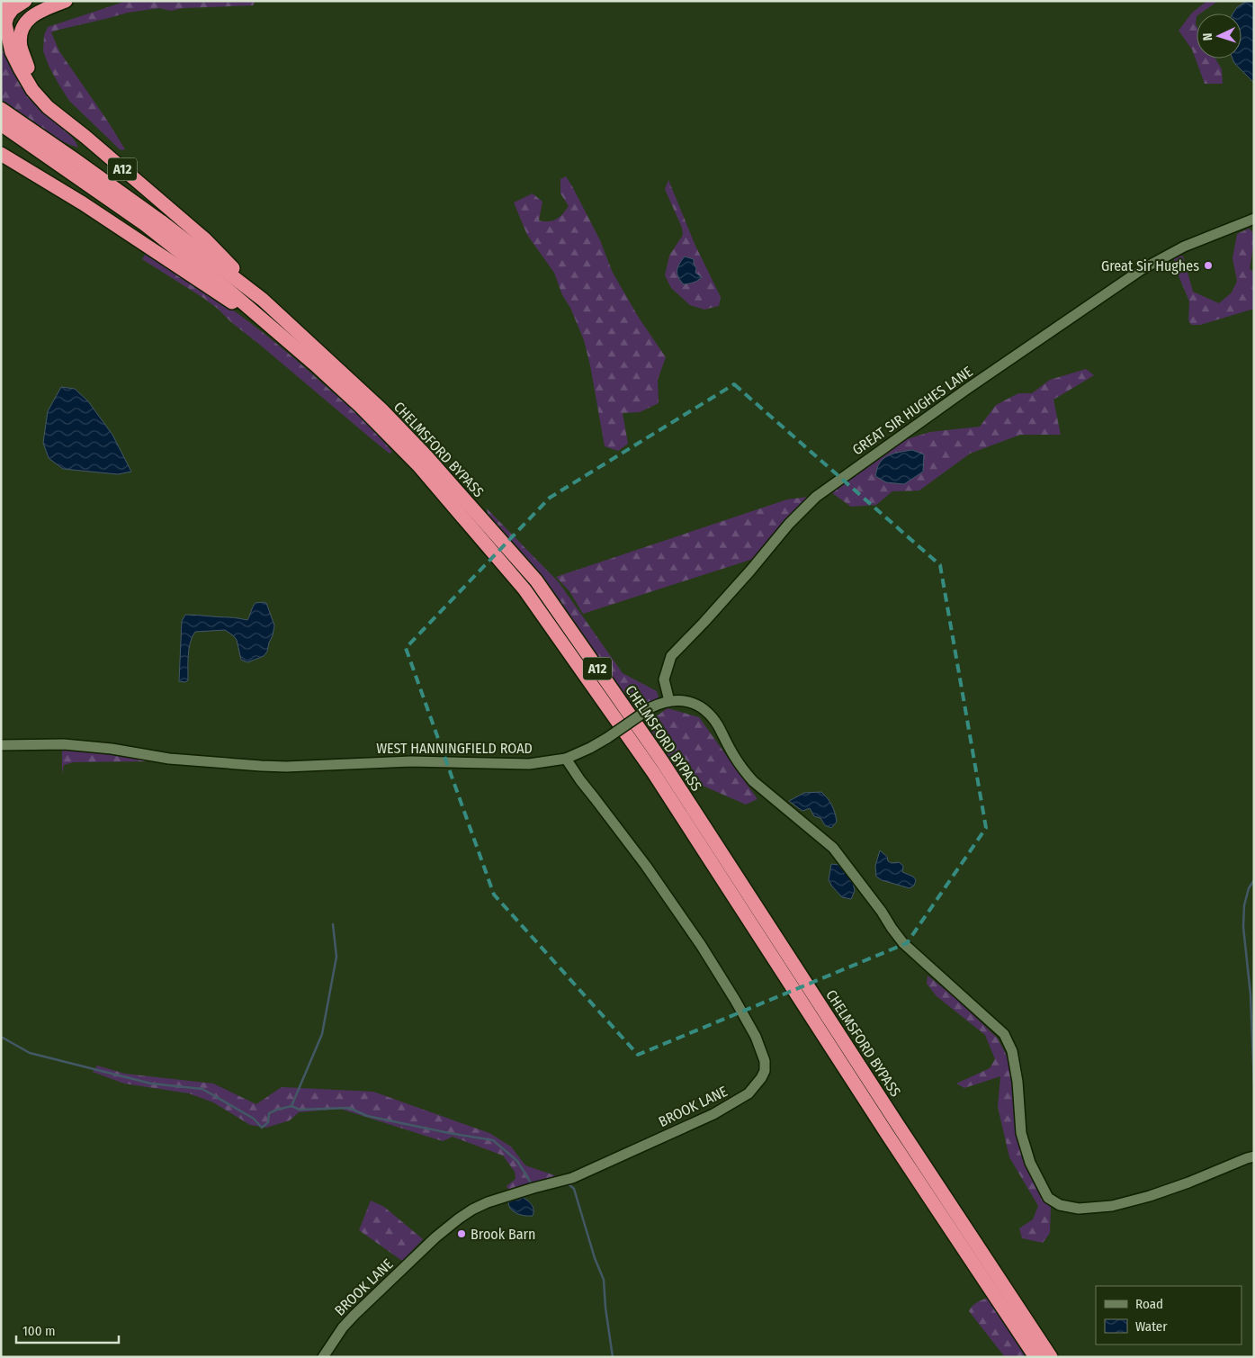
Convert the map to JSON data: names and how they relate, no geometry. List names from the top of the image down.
{
  "streets": {
    "highway": ["A12", "CHELMSFORD BYPASS"],
    "street": ["GREAT SIR HUGHES LANE", "WEST HANNINGFIELD ROAD", "BROOK LANE"]
  },
  "crossings": [
    ["A12", "CHELMSFORD BYPASS"],
    ["GREAT SIR HUGHES LANE", "WEST HANNINGFIELD ROAD"],
    ["WEST HANNINGFIELD ROAD", "BROOK LANE"]
  ],
  "places": ["Great Sir Hughes", "Brook Barn"],
  "legend": ["Road", "Water"],
  "scale_bar": "100 m",
  "north": "left"
}
